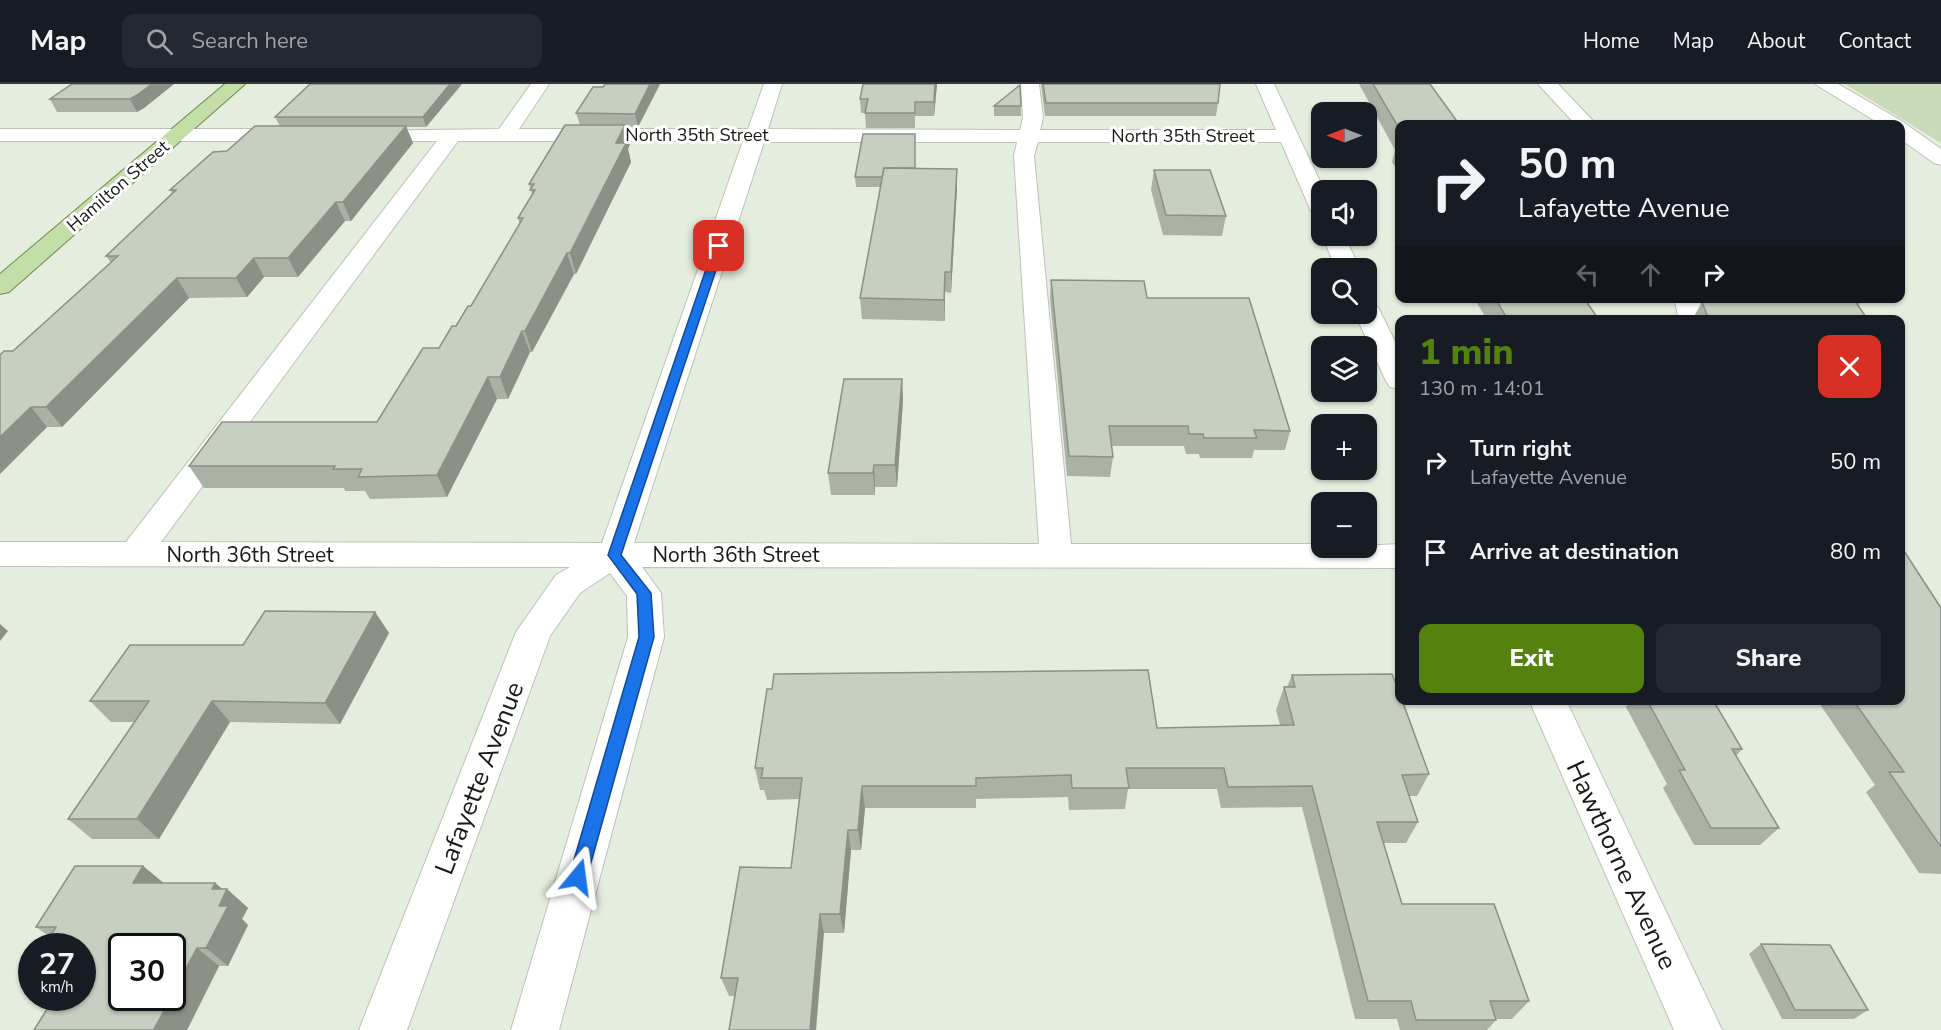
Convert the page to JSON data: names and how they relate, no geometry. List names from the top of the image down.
{
  "streets": {
    "main road": ["Hamilton Street"],
    "street": [
      "North 35th Street",
      "North 36th Street",
      "Lafayette Avenue",
      "Hawthorne Avenue"
    ]
  },
  "crossings": [
    ["North 36th Street", "Lafayette Avenue"]
  ],
  "north": "left",
  "page": {
    "header": "Map",
    "search": "Search here",
    "nav": [
      "Home",
      "Map",
      "About",
      "Contact"
    ],
    "map_buttons": ["+", "−"],
    "turn": ["50 m", "Lafayette Avenue"],
    "heading": ["1 min", "130 m · 14:01"],
    "list": [
      {
        "name": "Turn right",
        "note": "Lafayette Avenue",
        "value": "50 m"
      },
      {
        "name": "Arrive at destination",
        "value": "80 m"
      }
    ],
    "buttons": ["Exit", "Share"],
    "speed": "27 km/h",
    "limit": "30"
  }
}
